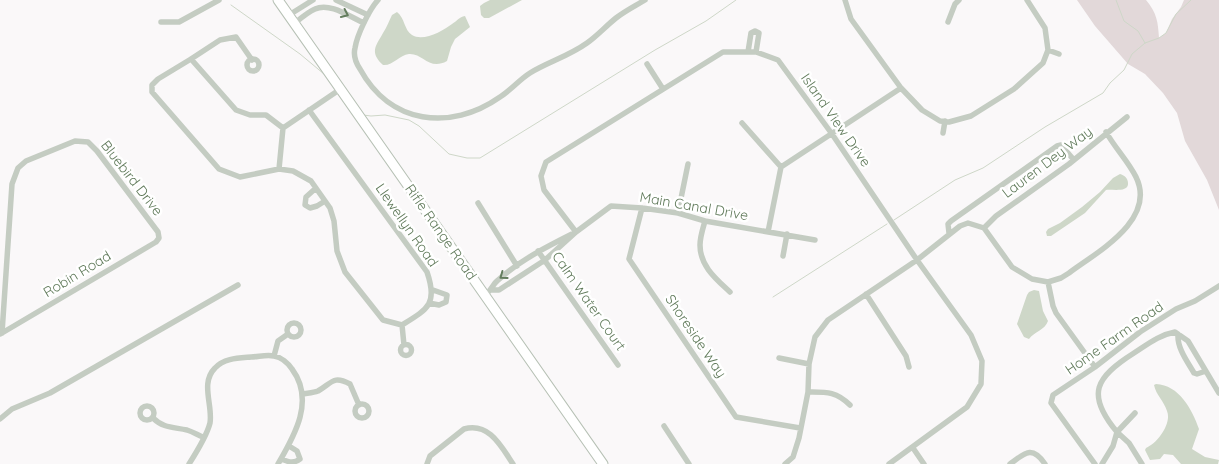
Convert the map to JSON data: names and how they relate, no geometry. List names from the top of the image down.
{
  "streets": {
    "main road": ["Rifle Range Road"],
    "street": [
      "Island View Drive",
      "Lauren Dey Way",
      "Bluebird Drive",
      "Main Canal Drive",
      "Llewellyn Road",
      "Robin Road",
      "Calm Water Court",
      "Shoreside Way",
      "Home Farm Road"
    ]
  },
  "crossings": [
    ["Island View Drive", "Main Canal Drive"],
    ["Bluebird Drive", "Robin Road"],
    ["Main Canal Drive", "Rifle Range Road"],
    ["Main Canal Drive", "Calm Water Court"],
    ["Main Canal Drive", "Shoreside Way"]
  ]
}
